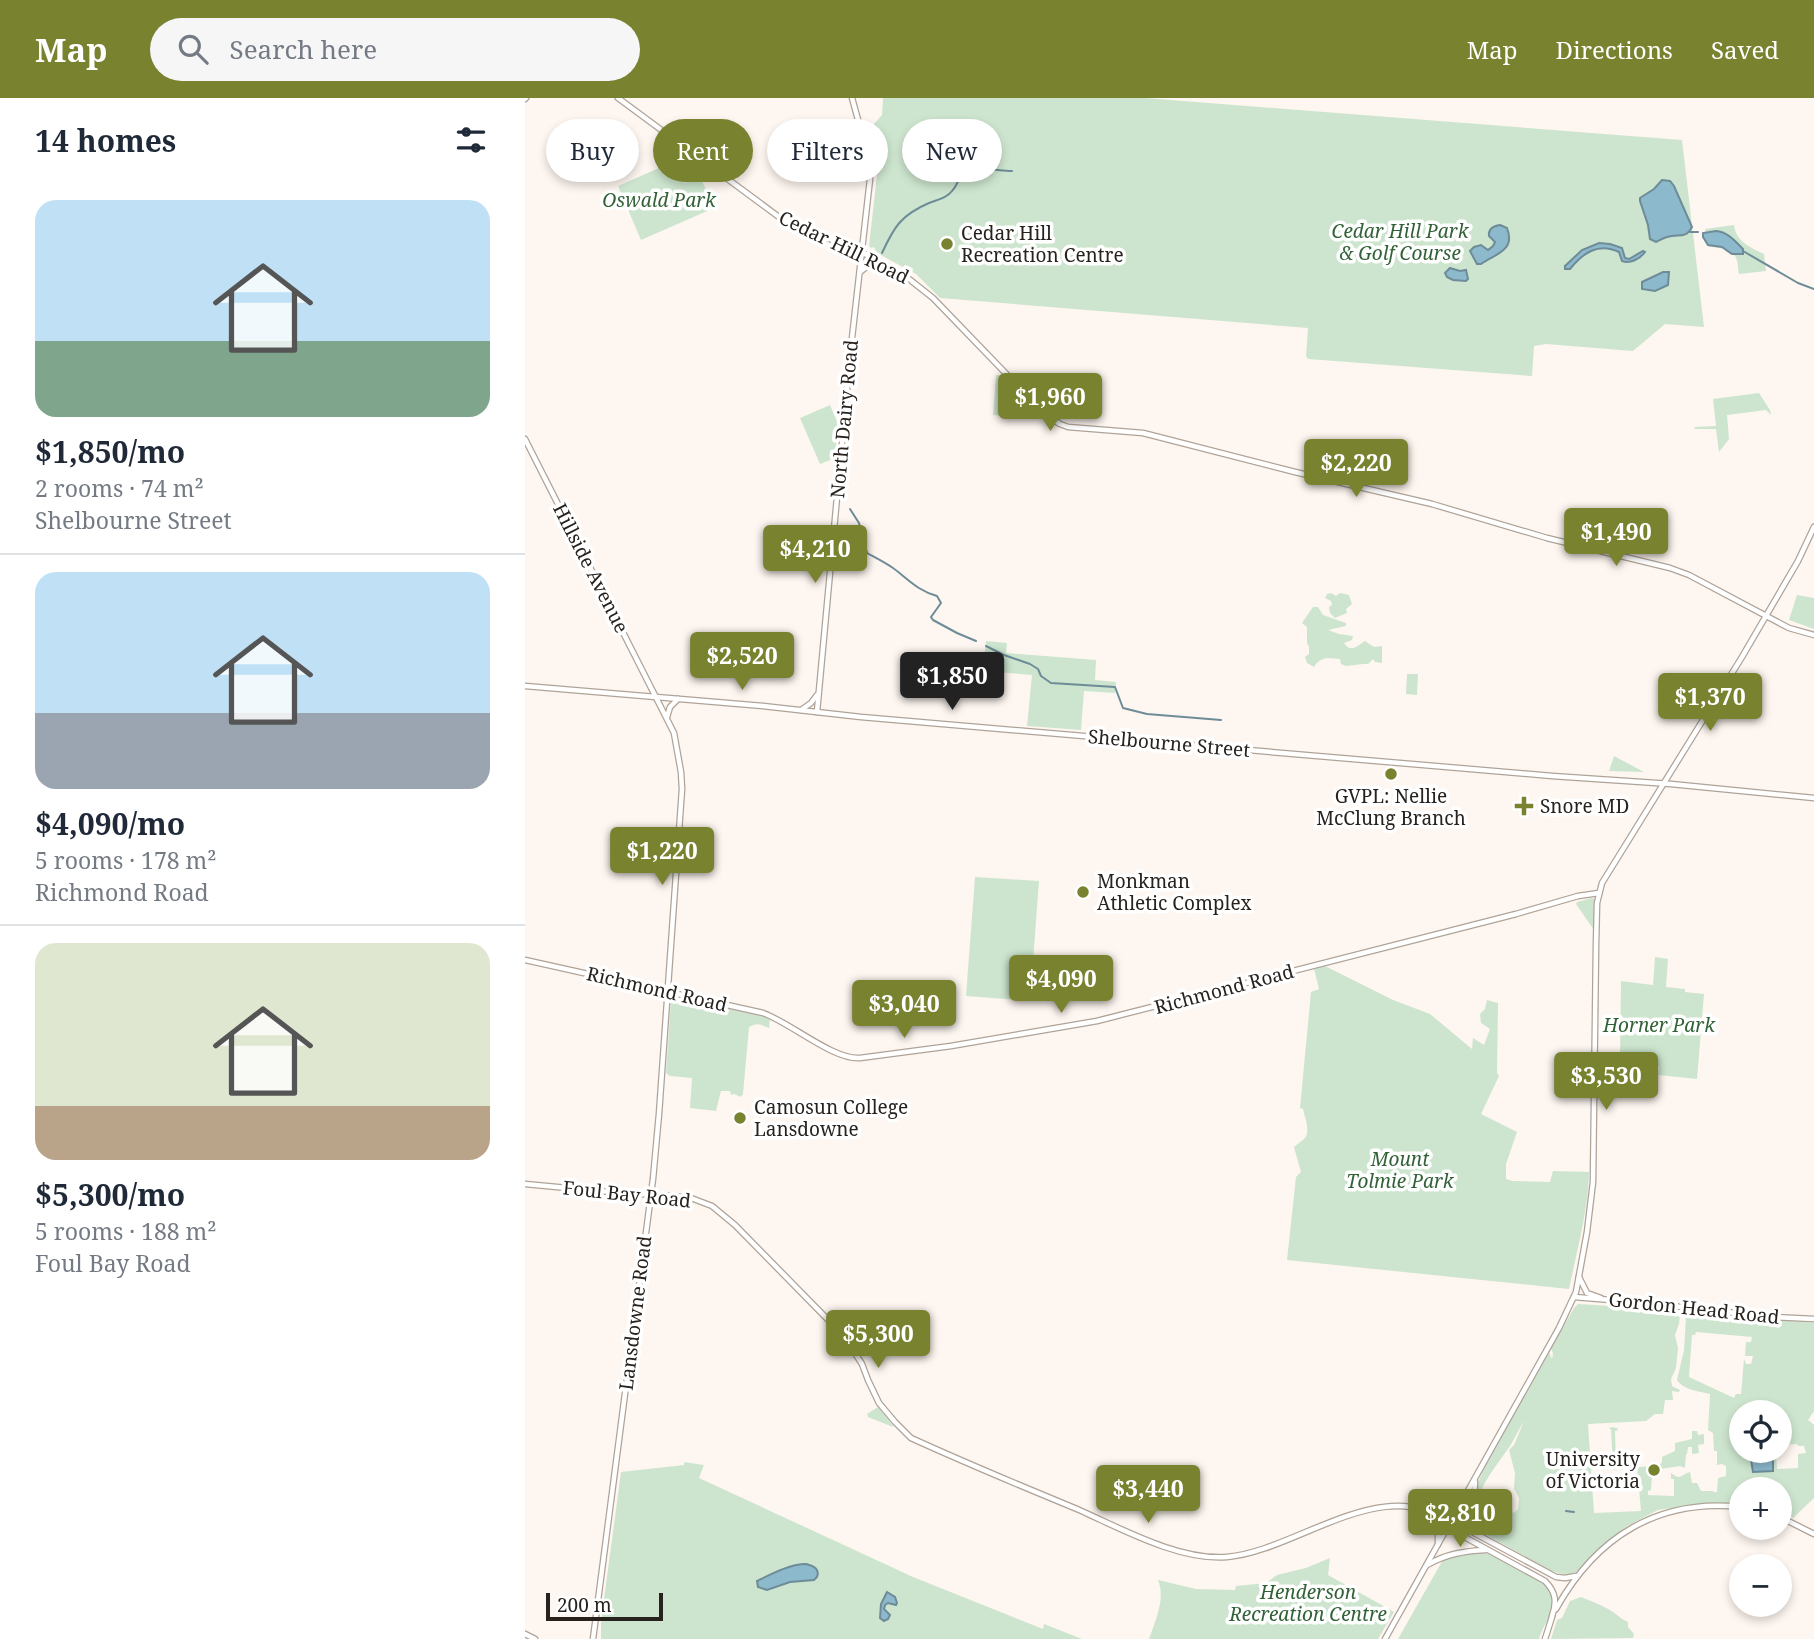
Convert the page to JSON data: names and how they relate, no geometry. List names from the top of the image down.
{
  "streets": {
    "main road": [
      "Cedar Hill Road",
      "North Dairy Road",
      "Hillside Avenue",
      "Shelbourne Street",
      "Richmond Road",
      "Foul Bay Road",
      "Gordon Head Road",
      "Lansdowne Road"
    ]
  },
  "crossings": [
    ["Cedar Hill Road", "North Dairy Road"],
    ["North Dairy Road", "Shelbourne Street"],
    ["Hillside Avenue", "Shelbourne Street"],
    ["Hillside Avenue", "Lansdowne Road"],
    ["Shelbourne Street", "Lansdowne Road"],
    ["Richmond Road", "Lansdowne Road"],
    ["Foul Bay Road", "Lansdowne Road"]
  ],
  "parks": [
    "Oswald Park",
    "Cedar Hill Park & Golf Course",
    "Horner Park",
    "Mount Tolmie Park",
    "Henderson Recreation Centre"
  ],
  "places": {
    "other": [
      "Cedar Hill Recreation Centre",
      "GVPL: Nellie McClung Branch",
      "Monkman Athletic Complex",
      "Camosun College Lansdowne",
      "University of Victoria"
    ],
    "health": ["Snore MD"]
  },
  "scale_bar": "200 m",
  "page": {
    "header": "Map",
    "search": "Search here",
    "nav": ["Map", "Directions", "Saved"],
    "heading": "14 homes",
    "chip": [
      "Buy",
      "Rent",
      "Filters",
      "New"
    ],
    "list": [
      {
        "name": "$1,850/mo",
        "note": "2 rooms · 74 m² · Shelbourne Street"
      },
      {
        "name": "$4,090/mo",
        "note": "5 rooms · 178 m² · Richmond Road"
      },
      {
        "name": "$5,300/mo",
        "note": "5 rooms · 188 m² · Foul Bay Road"
      }
    ],
    "price": [
      "$1,960",
      "$2,220",
      "$1,490",
      "$4,210",
      "$2,520",
      "$1,850",
      "$1,370",
      "$1,220",
      "$4,090",
      "$3,040",
      "$3,530",
      "$5,300",
      "$3,440",
      "$2,810"
    ],
    "map_buttons": ["+", "−"],
    "scale": "200 m"
  }
}
